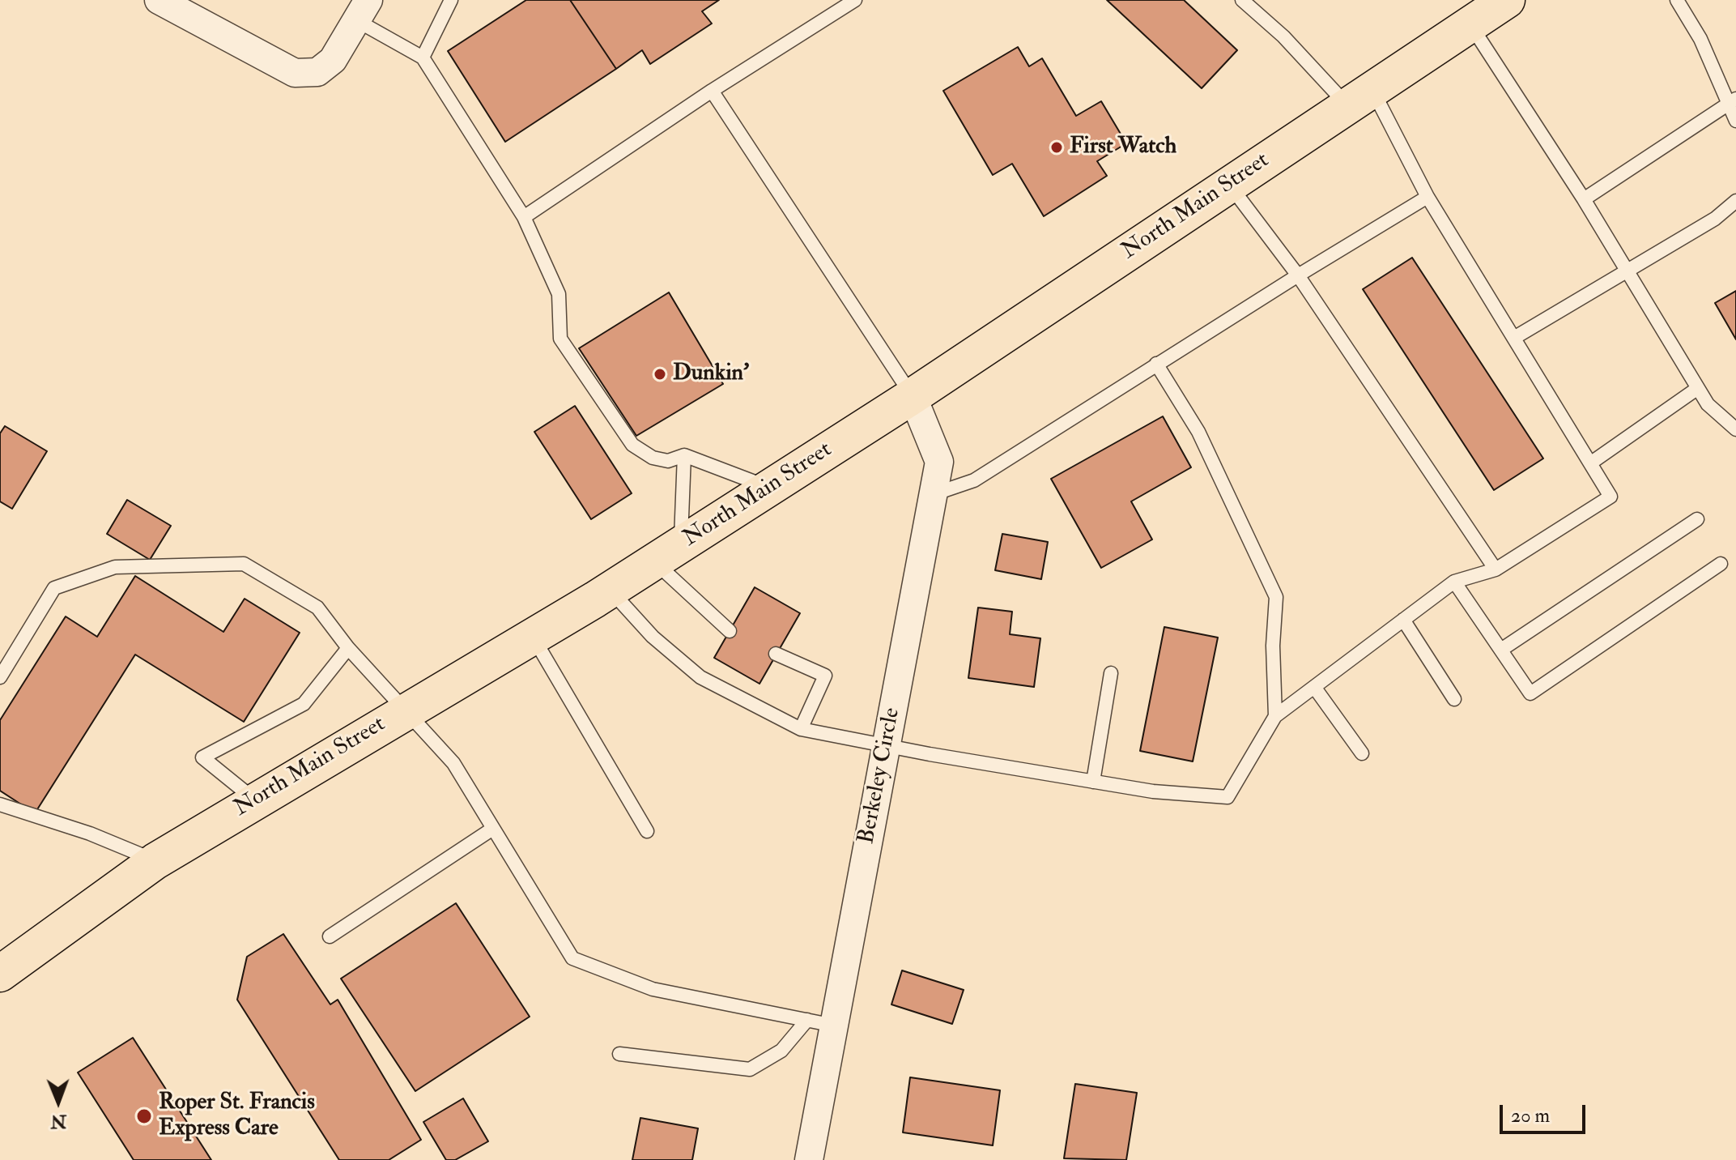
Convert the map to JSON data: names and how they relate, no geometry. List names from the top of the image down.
{
  "streets": {
    "main road": ["North Main Street"],
    "street": ["Berkeley Circle"]
  },
  "crossings": [
    ["North Main Street", "Berkeley Circle"]
  ],
  "places": ["First Watch", "Dunkin'", "Roper St. Francis Express Care"],
  "scale_bar": "20 m",
  "north": "bottom"
}
